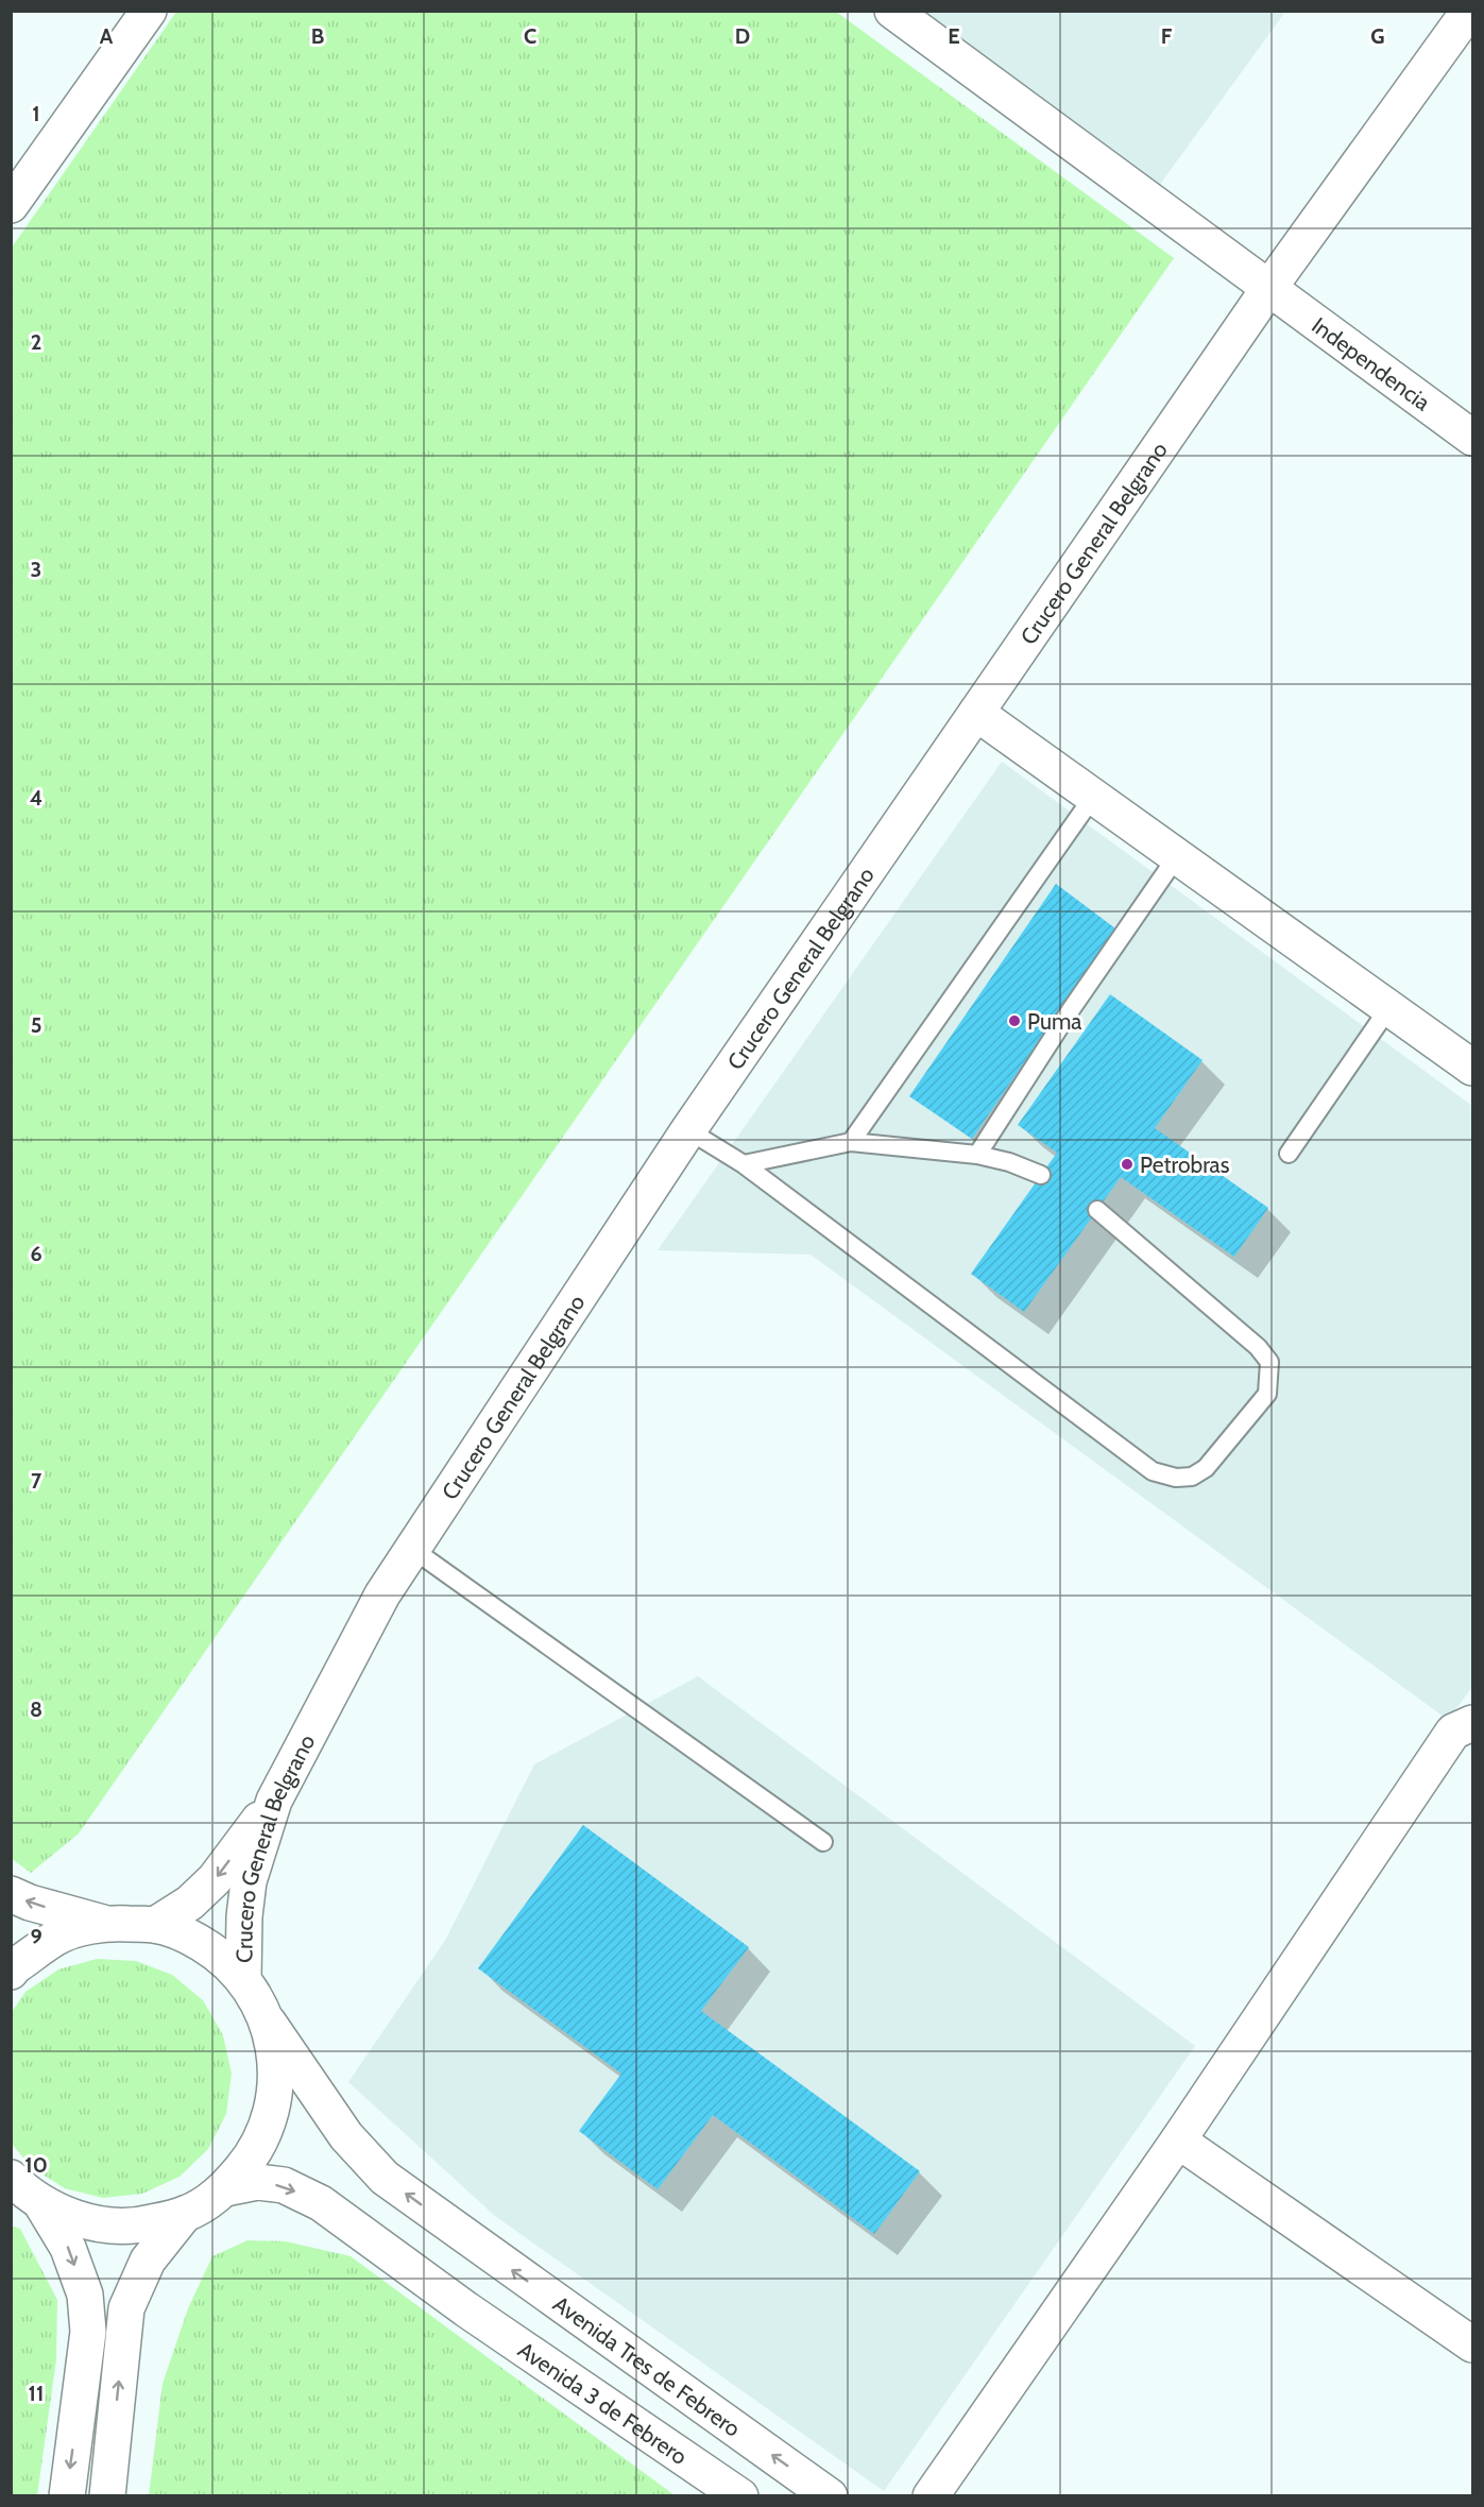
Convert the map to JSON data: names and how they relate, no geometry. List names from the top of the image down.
{
  "streets": {
    "main road": [
      "Independencia",
      "Crucero General Belgrano",
      "Avenida Tres de Febrero",
      "Avenida 3 de Febrero"
    ]
  },
  "crossings": [
    ["Independencia", "Crucero General Belgrano"]
  ],
  "one_way": ["Avenida Tres de Febrero", "Avenida 3 de Febrero"],
  "places": ["Puma", "Petrobras"],
  "grid": {
    "columns": [
      "A",
      "B",
      "C",
      "D",
      "E",
      "F",
      "G"
    ],
    "rows": [
      "1",
      "2",
      "3",
      "4",
      "5",
      "6",
      "7",
      "8",
      "9",
      "10",
      "11"
    ]
  }
}
